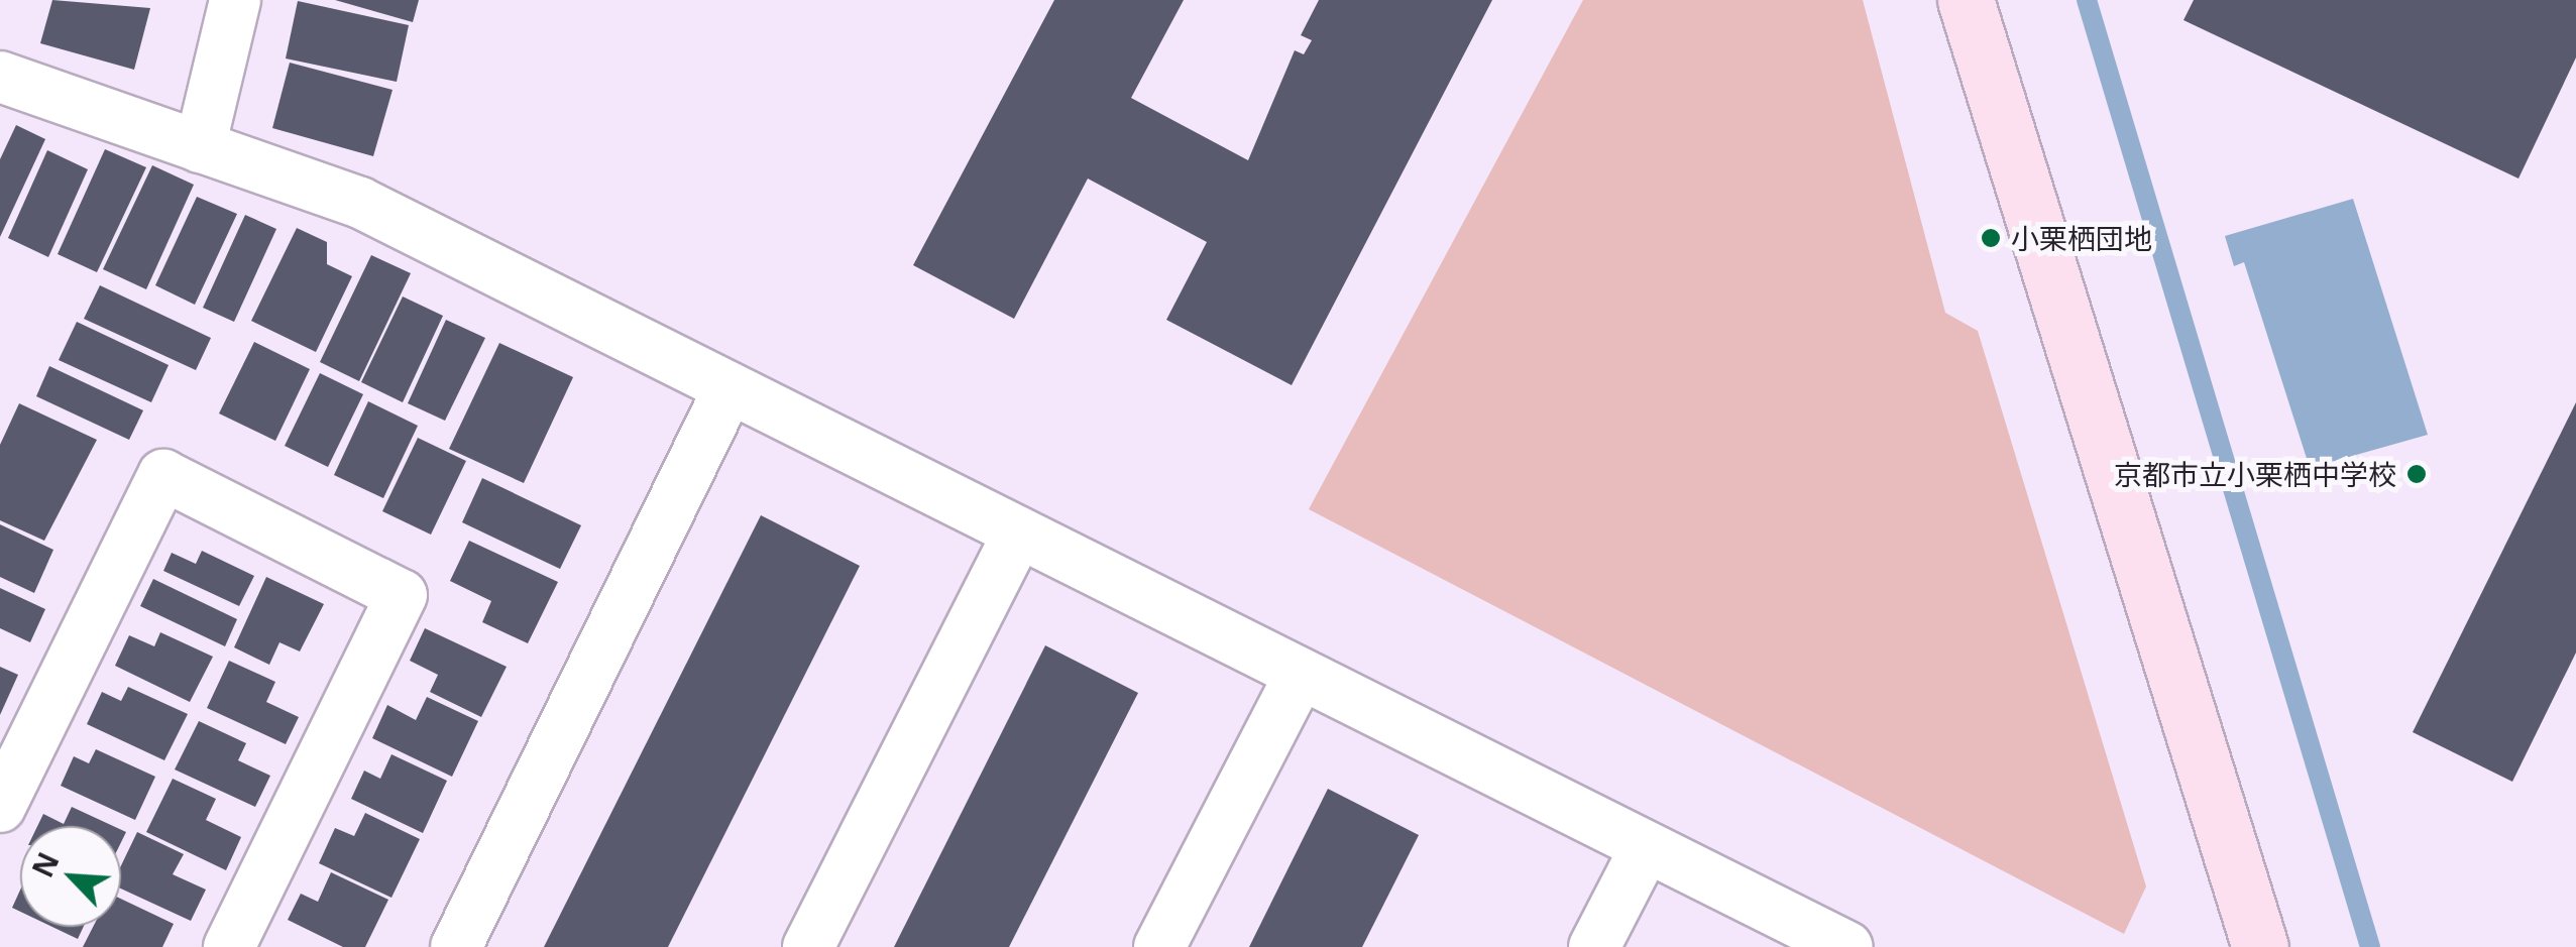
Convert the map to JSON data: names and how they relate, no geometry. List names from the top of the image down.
{
  "places": ["小栗栖団地", "京都市立小栗栖中学校"],
  "north": "top left"
}
